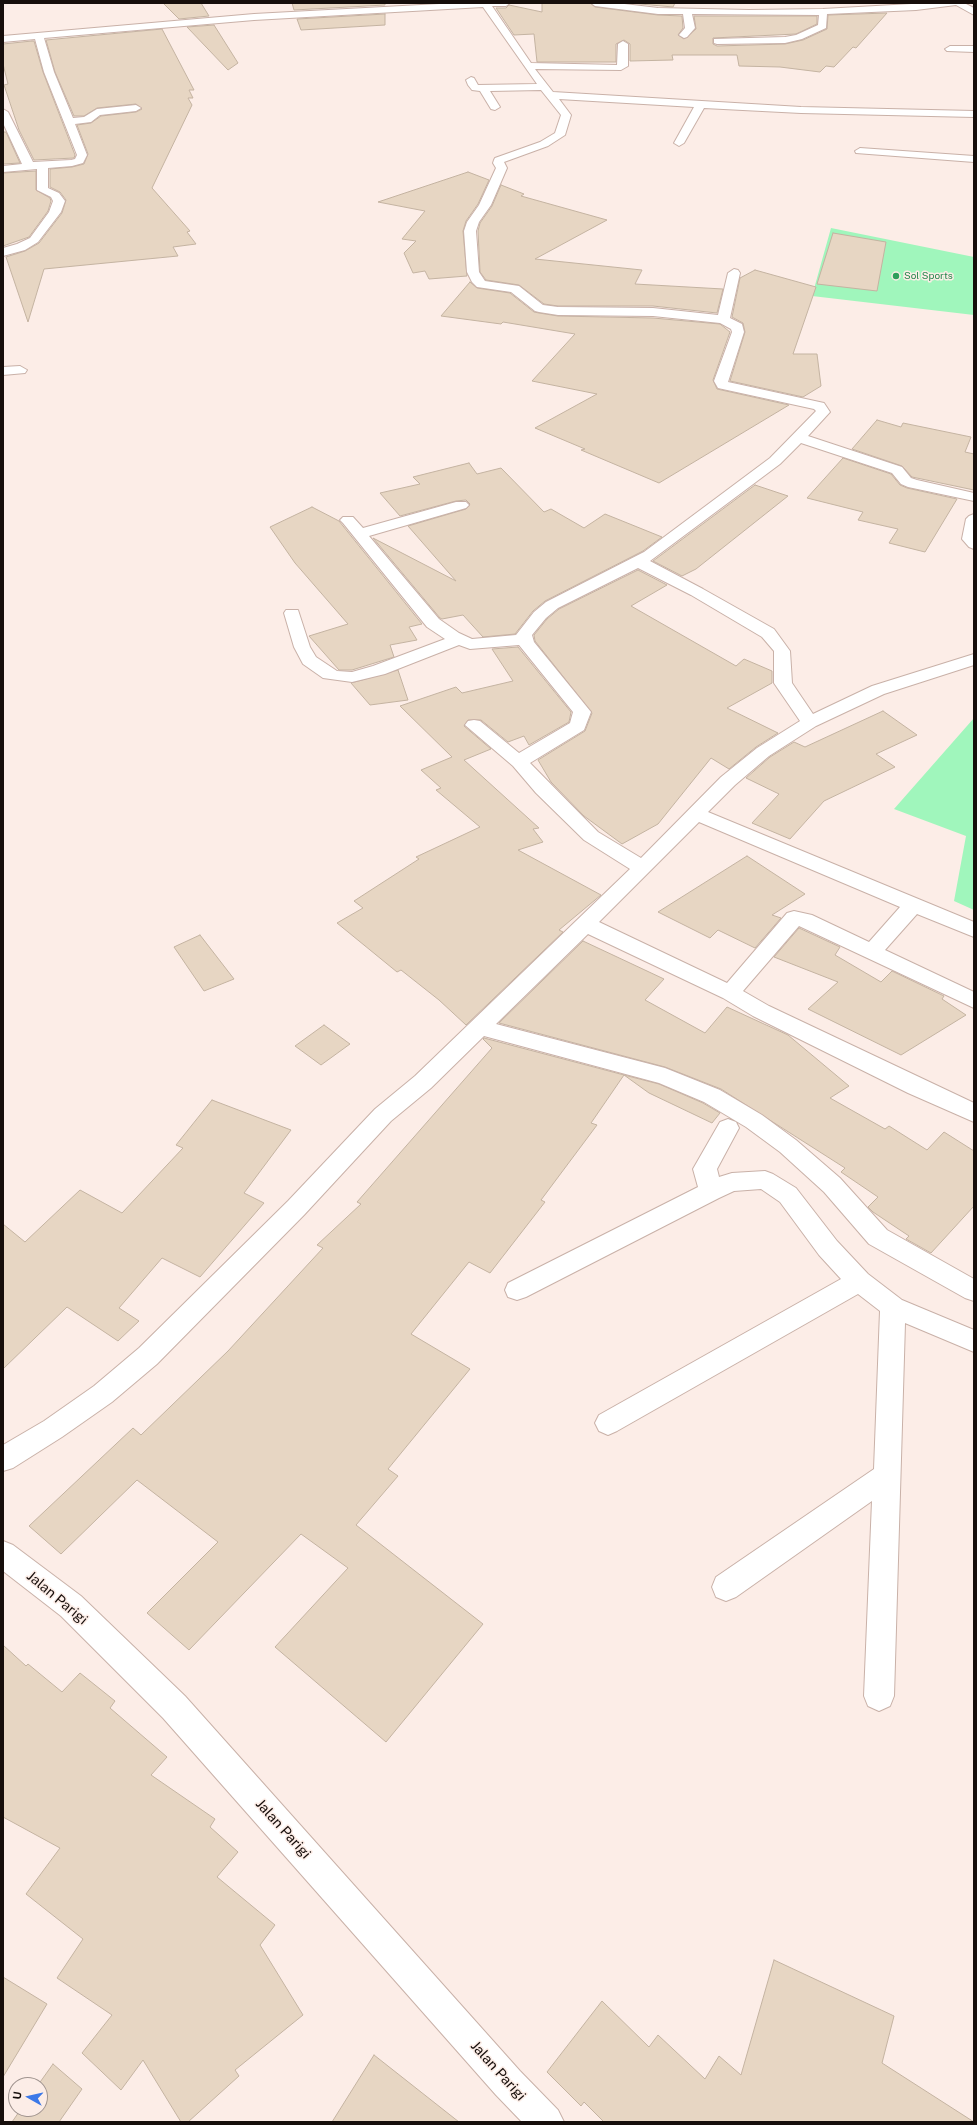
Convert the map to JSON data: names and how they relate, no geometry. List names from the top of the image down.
{
  "streets": {
    "street": ["Jalan Parigi"]
  },
  "places": ["Sol Sports"],
  "north": "left"
}
